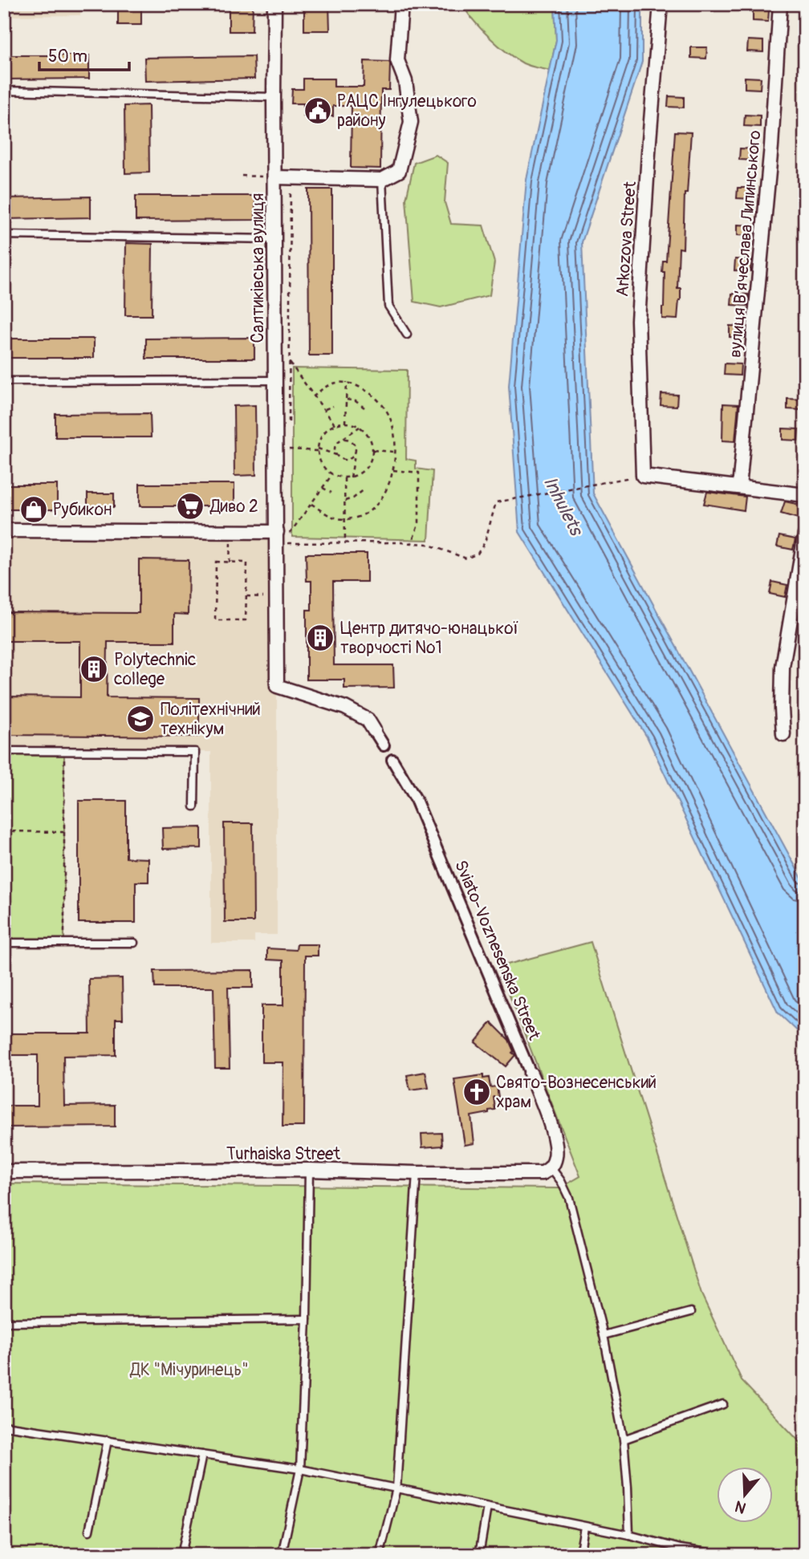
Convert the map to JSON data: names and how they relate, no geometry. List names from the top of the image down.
{
  "streets": {
    "street": [
      "Arkozova Street",
      "вулиця В’ячеслава Липинського",
      "Салтиківська вулиця",
      "Sviato-Voznesenska Street",
      "Turhaiska Street"
    ]
  },
  "crossings": [
    ["Sviato-Voznesenska Street", "Turhaiska Street"]
  ],
  "water": ["Inhulets"],
  "parks": ["ДК \"Мічуринець\""],
  "places": {
    "public building": ["РАЦС Інгулецького району"],
    "supermarket": ["Диво 2"],
    "shop": ["Рубикон"],
    "building": ["Центр дитячо-юнацької творчості №1", "Polytechnic college"],
    "school or university": ["Політехнічний технікум"],
    "church": ["Свято-Вознесенський храм"]
  },
  "scale_bar": "50 m",
  "north": "bottom"
}
